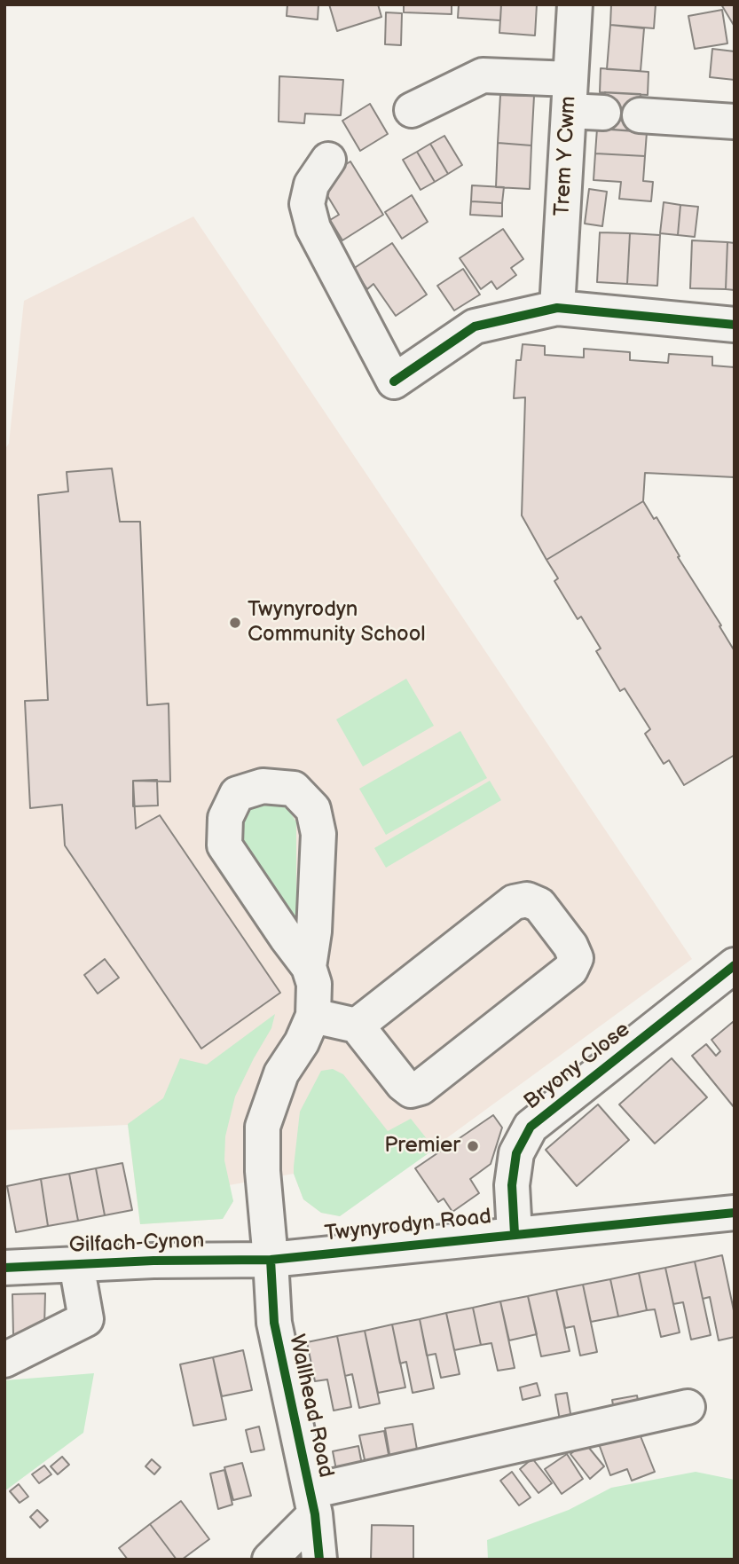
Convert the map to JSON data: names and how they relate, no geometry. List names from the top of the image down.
{
  "streets": {
    "street": [
      "Trem Y Cwm",
      "Bryony Close",
      "Twynyrodyn Road",
      "Gilfach-Cynon",
      "Wallhead Road"
    ]
  },
  "crossings": [
    ["Bryony Close", "Twynyrodyn Road"],
    ["Twynyrodyn Road", "Gilfach-Cynon"],
    ["Twynyrodyn Road", "Wallhead Road"],
    ["Gilfach-Cynon", "Wallhead Road"]
  ],
  "places": ["Twynyrodyn Community School", "Premier"]
}
